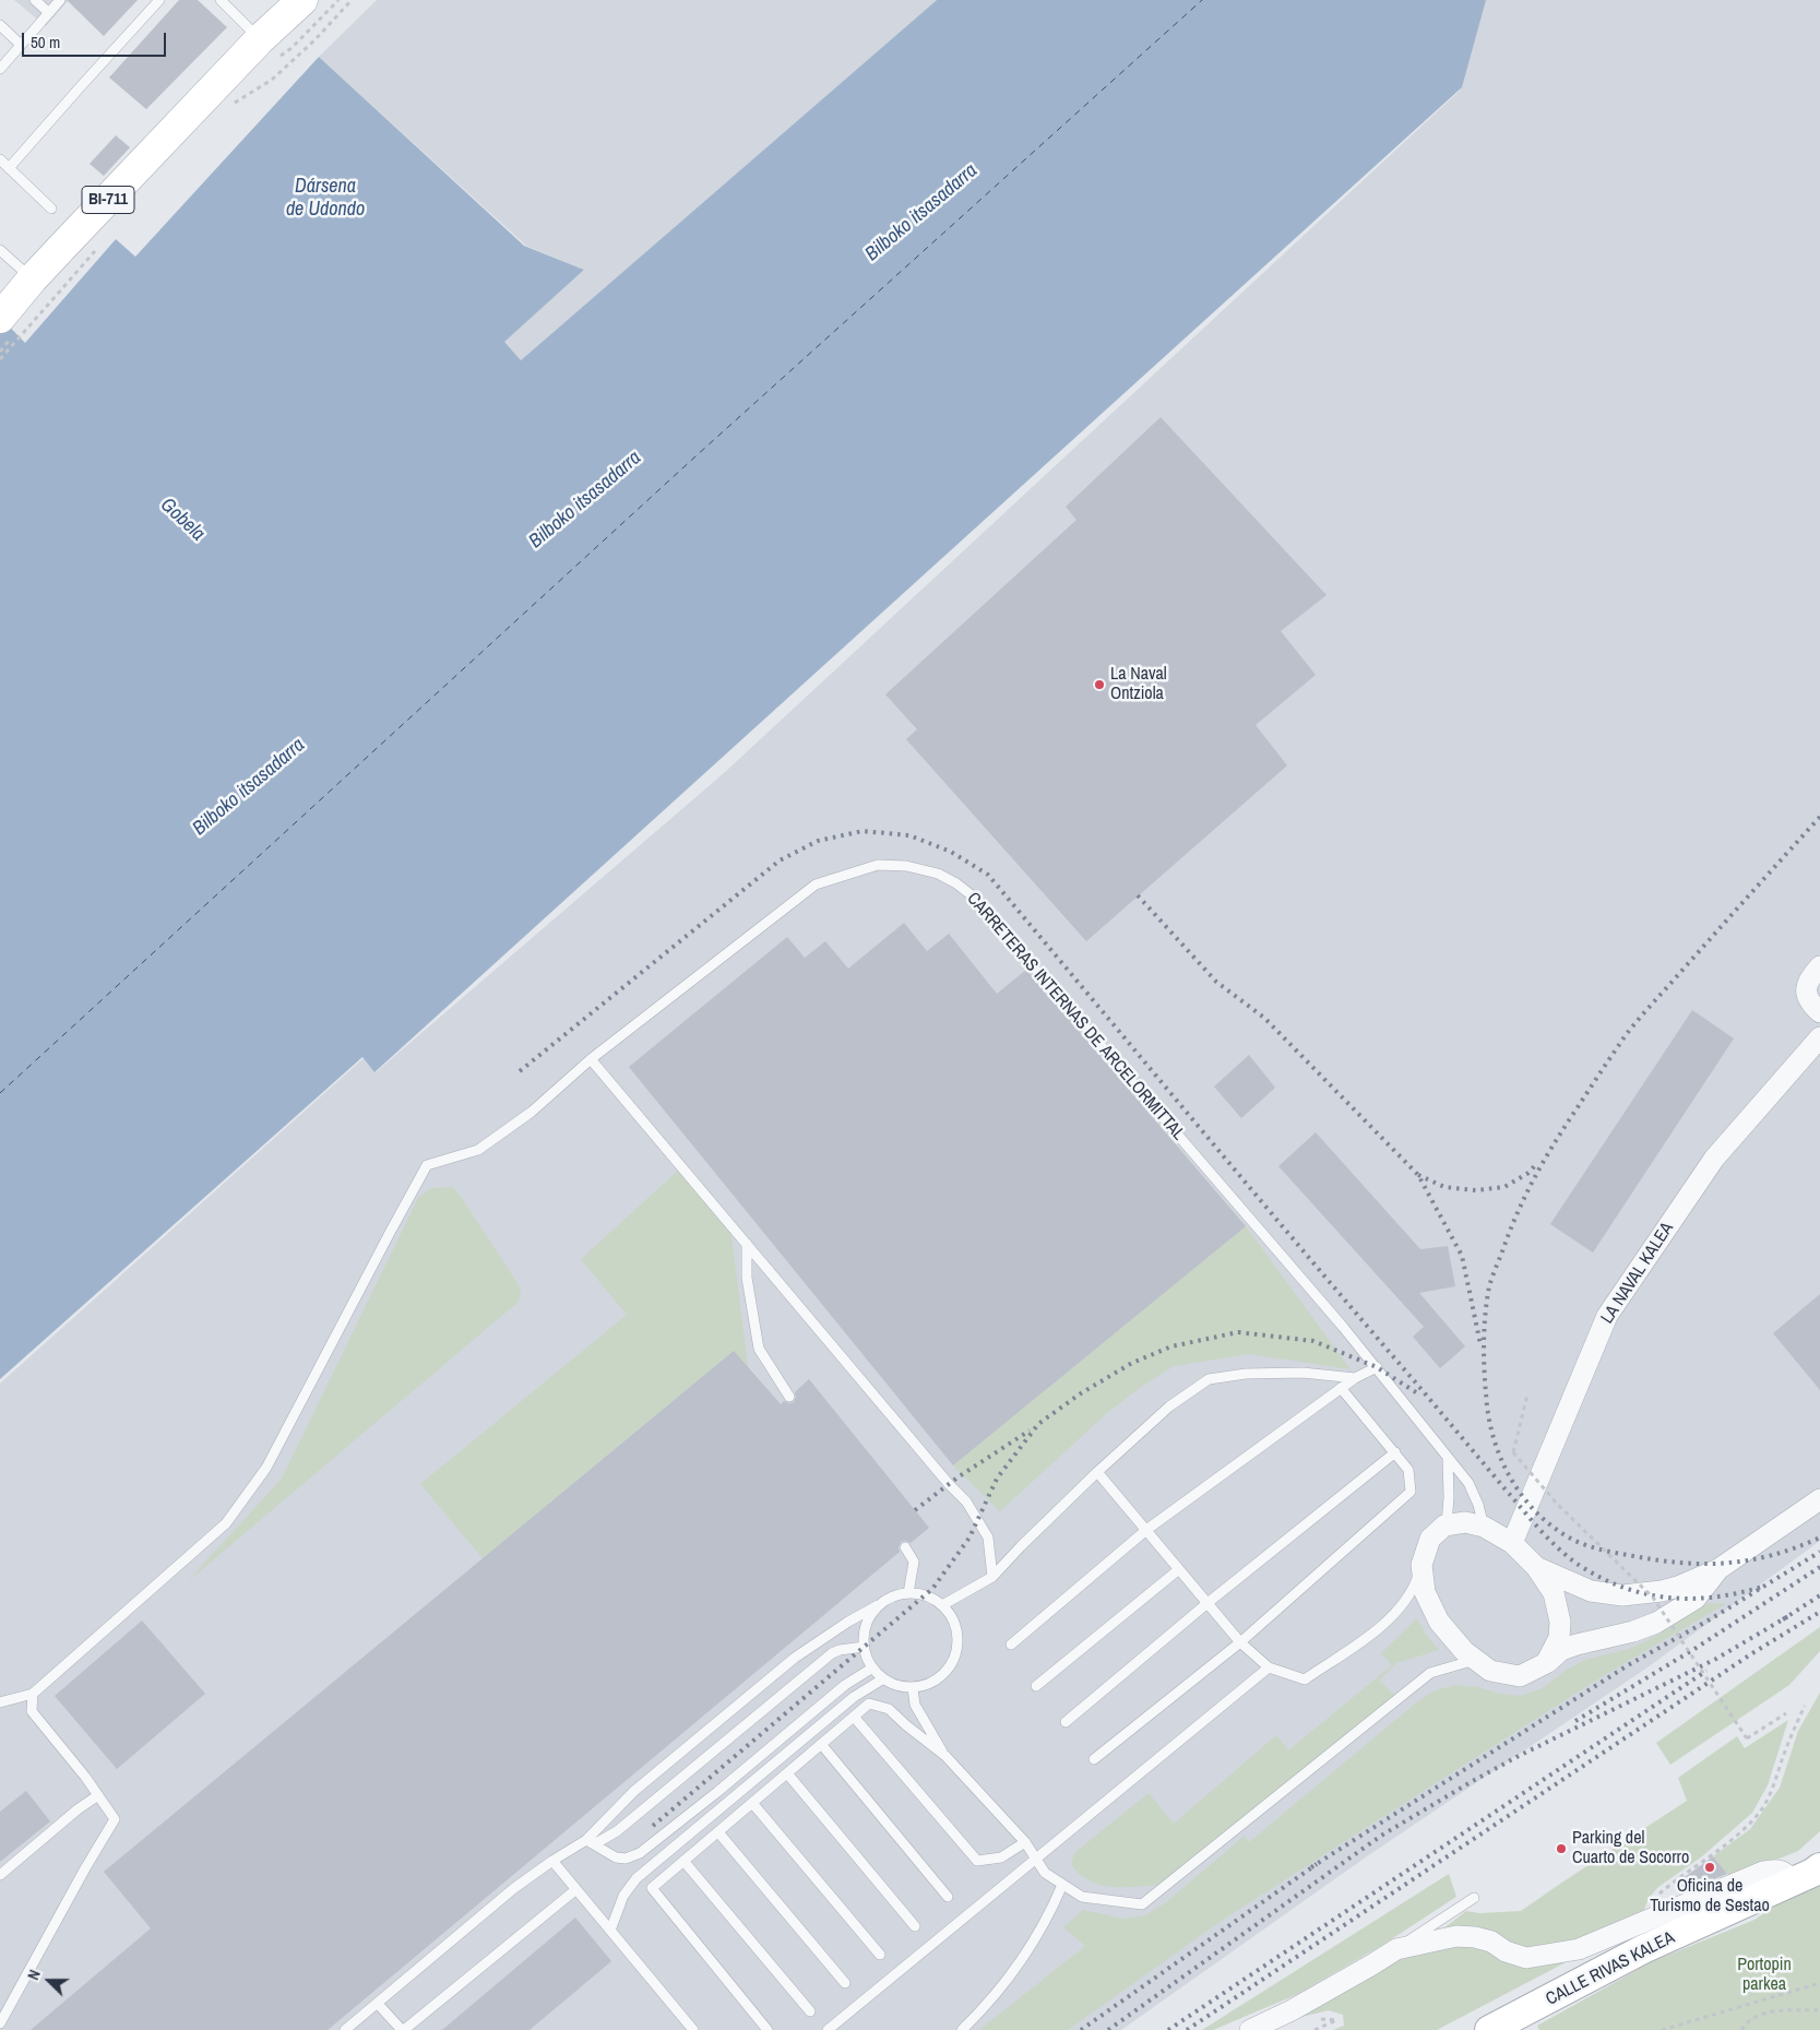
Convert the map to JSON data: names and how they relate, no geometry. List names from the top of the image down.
{
  "streets": {
    "main road": ["BI-711"],
    "street": ["LA NAVAL KALEA", "CALLE RIVAS KALEA"],
    "lane": ["CARRETERAS INTERNAS DE ARCELORMITTAL"]
  },
  "crossings": [
    ["CARRETERAS INTERNAS DE ARCELORMITTAL", "LA NAVAL KALEA"]
  ],
  "water": ["Dársena de Udondo", "Bilboko itsasadarra", "Gobela"],
  "parks": ["Portopin parkea"],
  "places": ["La Naval Ontziola", "Parking del Cuarto de Socorro", "Oficina de Turismo de Sestao"],
  "scale_bar": "50 m",
  "north": "left"
}
